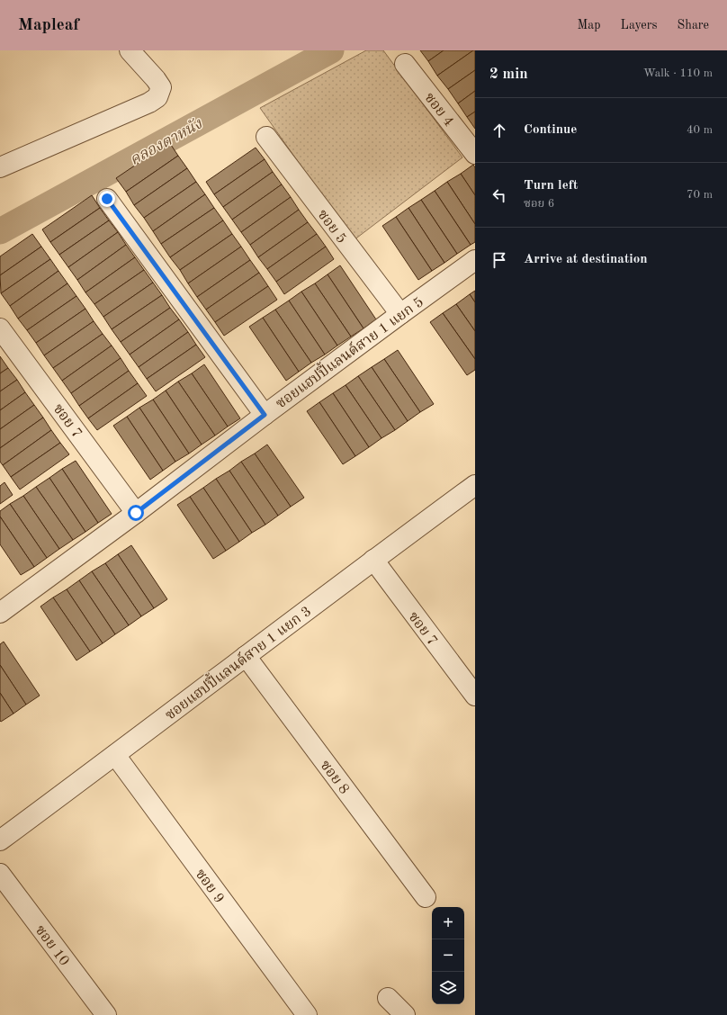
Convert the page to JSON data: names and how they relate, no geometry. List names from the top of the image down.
{
  "streets": {
    "street": [
      "ซอย 4",
      "ซอย 5",
      "ซอยแฮปปี้แลนด์สาย 1 แยก 5",
      "ซอย 7",
      "ซอยแฮปปี้แลนด์สาย 1 แยก 3",
      "ซอย 8",
      "ซอย 9",
      "ซอย 10"
    ]
  },
  "crossings": [
    ["ซอย 5", "ซอยแฮปปี้แลนด์สาย 1 แยก 5"],
    ["ซอยแฮปปี้แลนด์สาย 1 แยก 5", "ซอย 7"],
    ["ซอย 7", "ซอยแฮปปี้แลนด์สาย 1 แยก 3"],
    ["ซอยแฮปปี้แลนด์สาย 1 แยก 3", "ซอย 8"],
    ["ซอยแฮปปี้แลนด์สาย 1 แยก 3", "ซอย 9"]
  ],
  "water": ["คลองตาหนัง"],
  "page": {
    "header": "Mapleaf",
    "nav": ["Map", "Layers", "Share"],
    "heading": ["2 min", "Walk · 110 m"],
    "list": [
      ["Continue", "40 m"],
      ["Turn left", "ซอย 6", "70 m"],
      "Arrive at destination"
    ],
    "map_buttons": ["+", "−"]
  }
}
